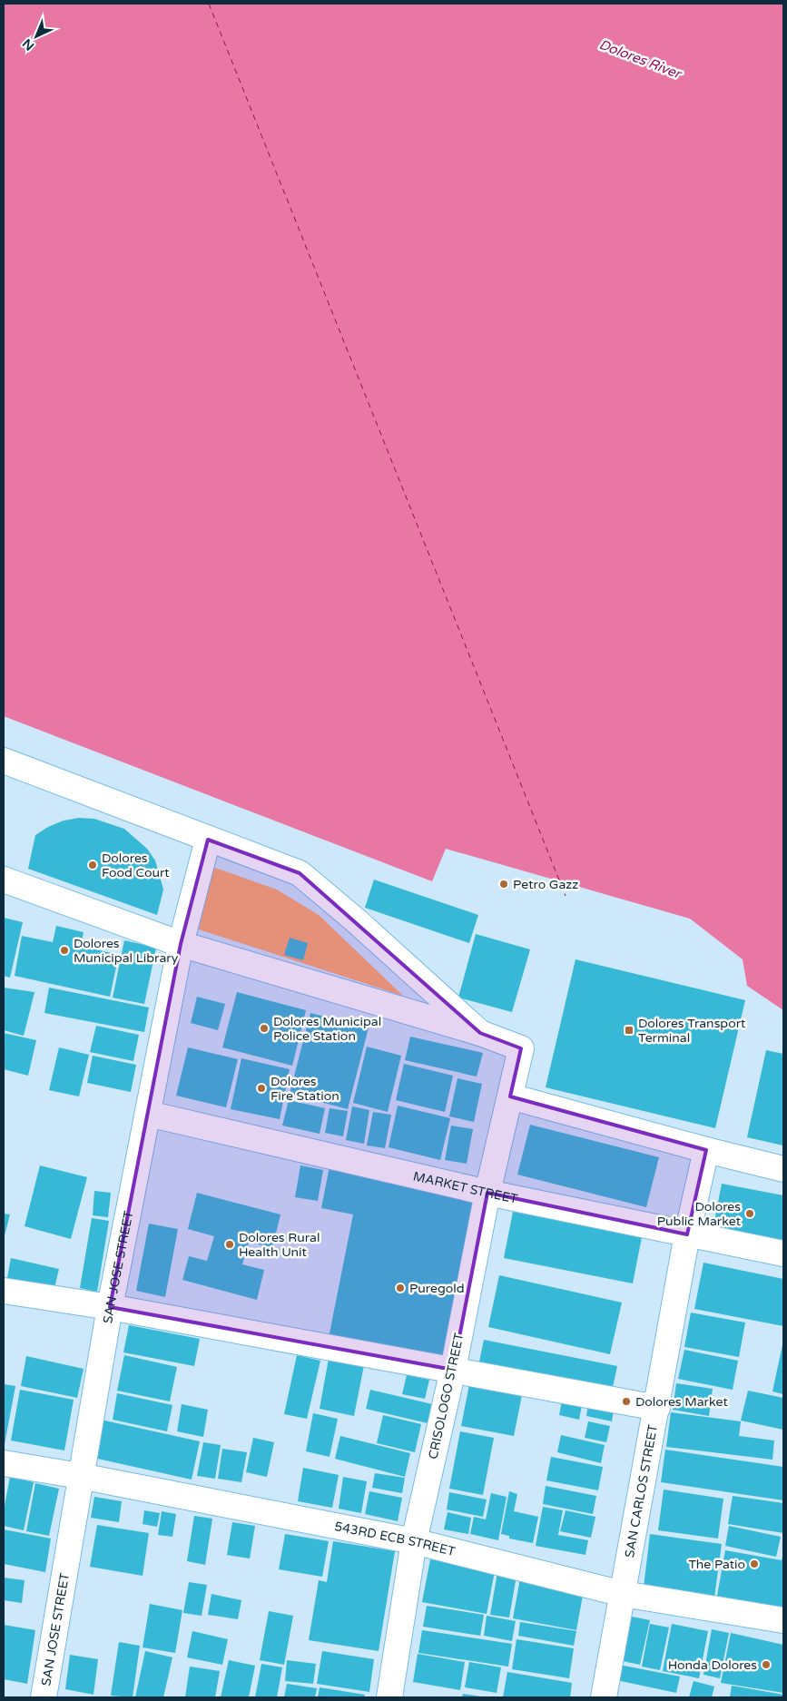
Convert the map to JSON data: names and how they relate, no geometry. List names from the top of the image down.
{
  "streets": {
    "street": [
      "MARKET STREET",
      "SAN JOSE STREET",
      "CRISOLOGO STREET",
      "SAN CARLOS STREET",
      "543RD ECB STREET"
    ]
  },
  "crossings": [
    ["MARKET STREET", "SAN JOSE STREET"],
    ["MARKET STREET", "CRISOLOGO STREET"],
    ["MARKET STREET", "SAN CARLOS STREET"],
    ["SAN JOSE STREET", "543RD ECB STREET"],
    ["CRISOLOGO STREET", "543RD ECB STREET"],
    ["SAN CARLOS STREET", "543RD ECB STREET"]
  ],
  "water": ["Dolores River"],
  "places": {
    "other": [
      "Dolores Food Court",
      "Petro Gazz",
      "Dolores Municipal Library",
      "Dolores Municipal Police Station",
      "Dolores Fire Station",
      "Dolores Public Market",
      "Dolores Rural Health Unit",
      "Puregold",
      "Dolores Market",
      "The Patio",
      "Honda Dolores"
    ],
    "transit": ["Dolores Transport Terminal"]
  },
  "north": "bottom left"
}
